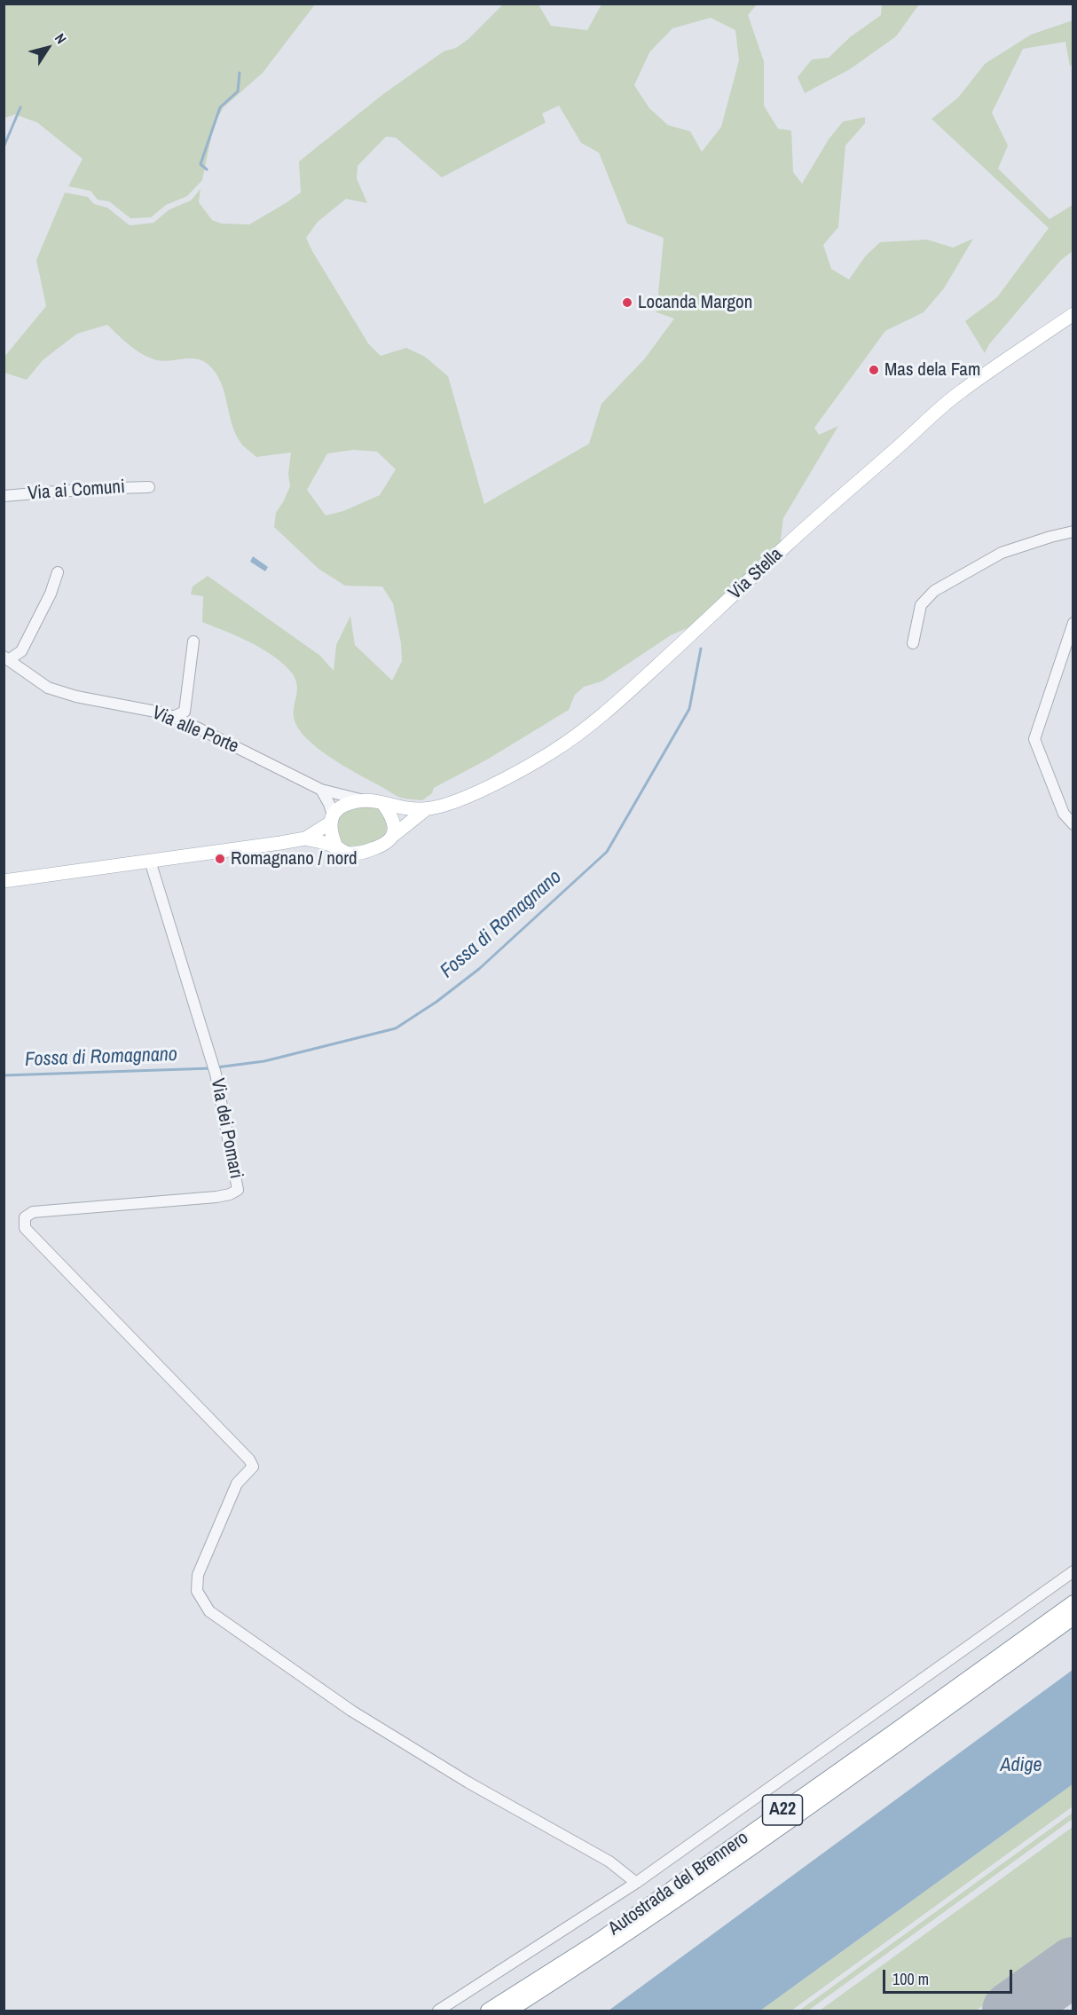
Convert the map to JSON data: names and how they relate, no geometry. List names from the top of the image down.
{
  "streets": {
    "highway": ["A22", "Autostrada del Brennero"],
    "main road": ["Via Stella"],
    "street": ["Via ai Comuni", "Via alle Porte", "Via dei Pomari"]
  },
  "crossings": [
    ["Via Stella", "Via alle Porte"]
  ],
  "water": ["Fossa di Romagnano", "Adige"],
  "places": ["Locanda Margon", "Mas dela Fam", "Romagnano / nord"],
  "scale_bar": "100 m",
  "north": "top right"
}
